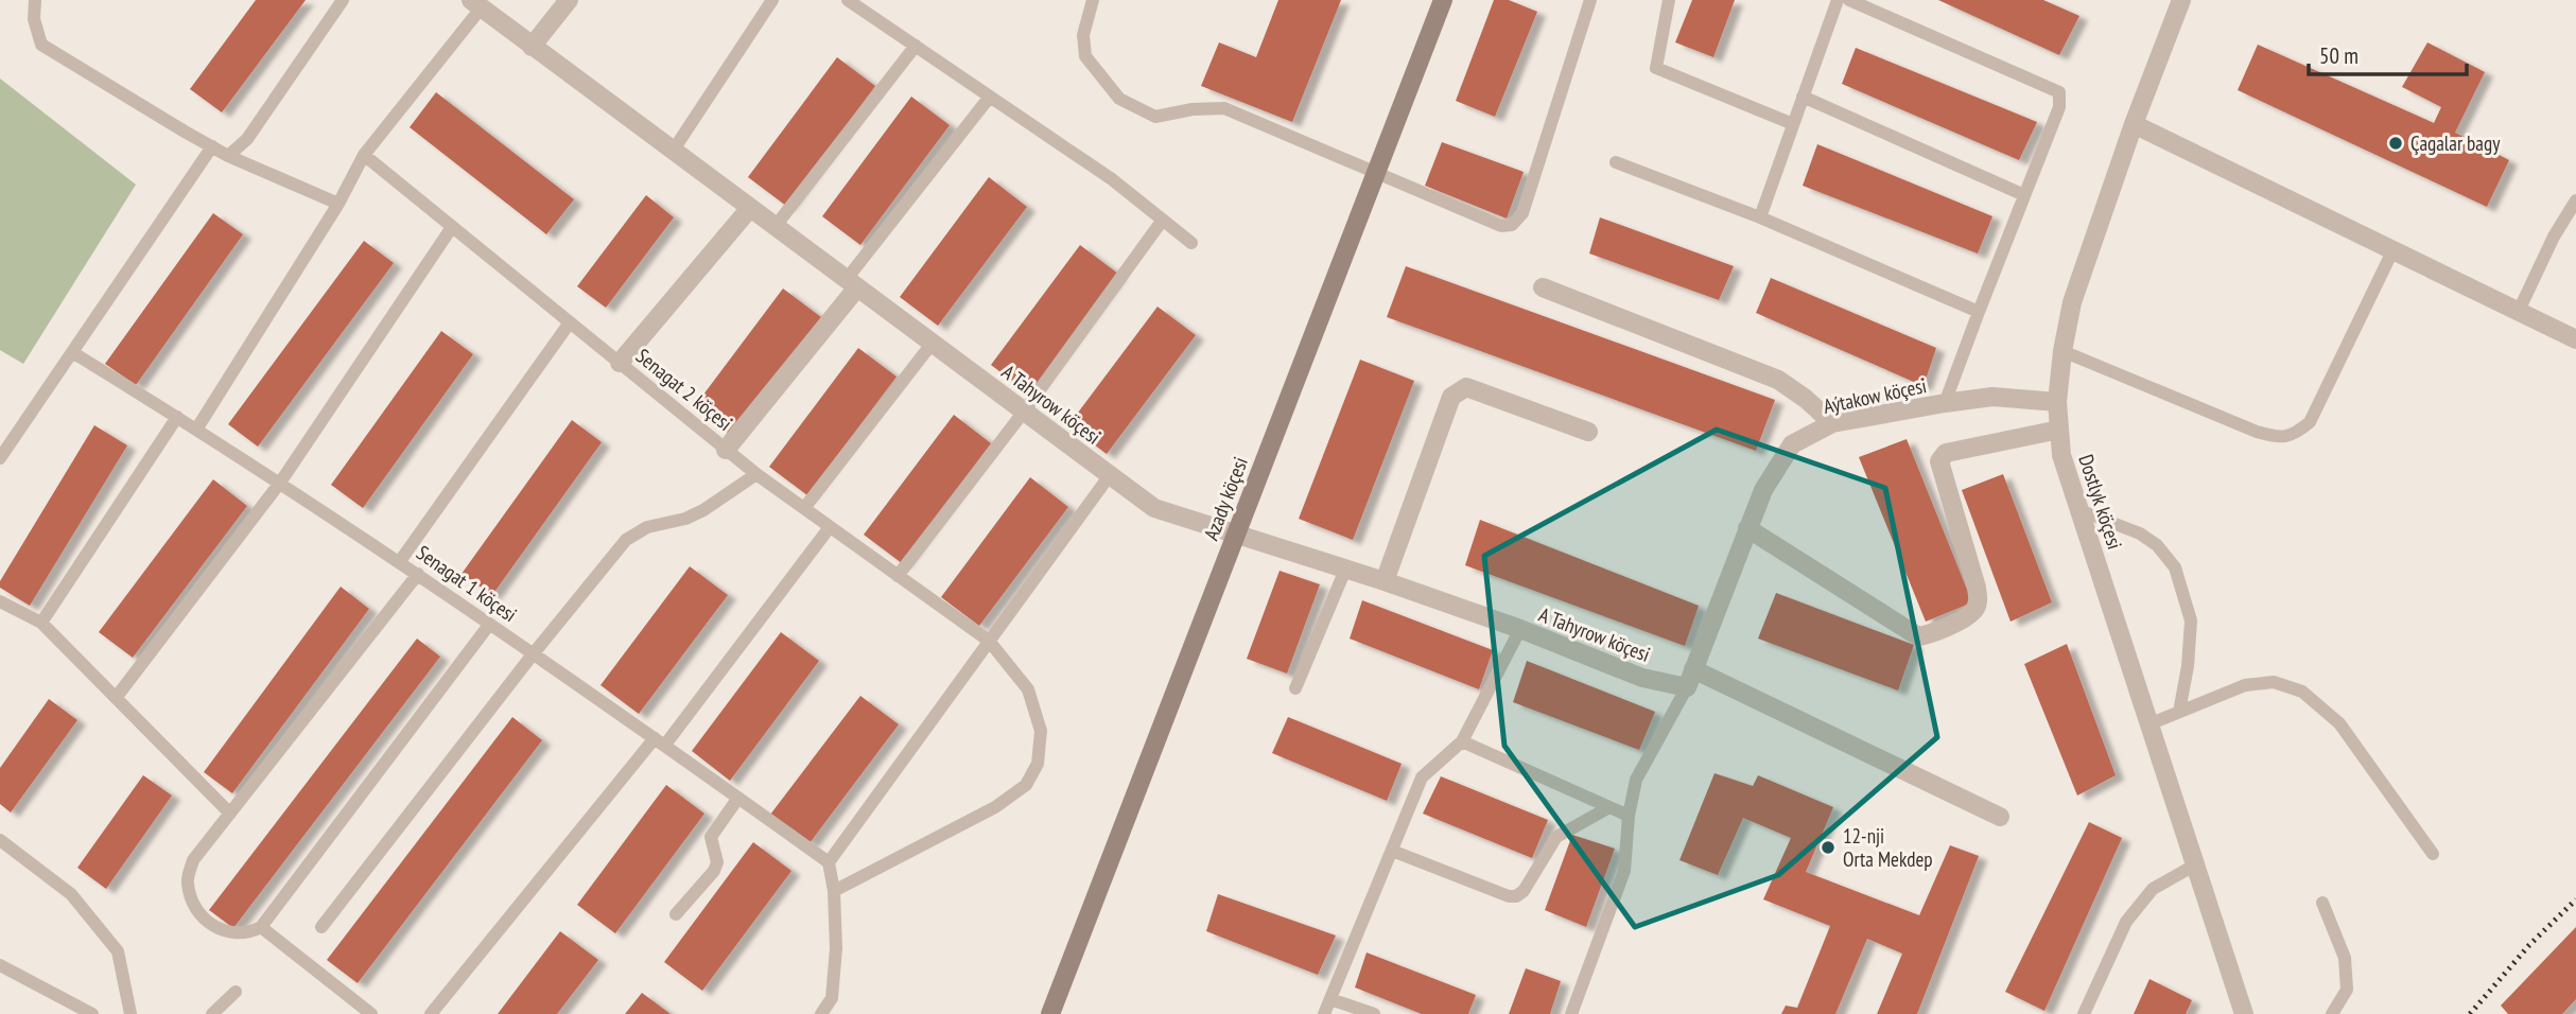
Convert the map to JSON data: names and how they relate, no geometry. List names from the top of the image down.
{
  "streets": {
    "main road": ["Azady köçesi"],
    "street": ["Aýtakow köçesi", "A Tahyrow köçesi", "Dostlyk köçesi"],
    "lane": ["Senagat 2 köçesi", "Senagat 1 köçesi"]
  },
  "crossings": [
    ["Aýtakow köçesi", "A Tahyrow köçesi"],
    ["Aýtakow köçesi", "Dostlyk köçesi"],
    ["A Tahyrow köçesi", "Azady köçesi"]
  ],
  "places": ["Çagalar bagy", "12-nji Orta Mekdep"],
  "scale_bar": "50 m"
}
